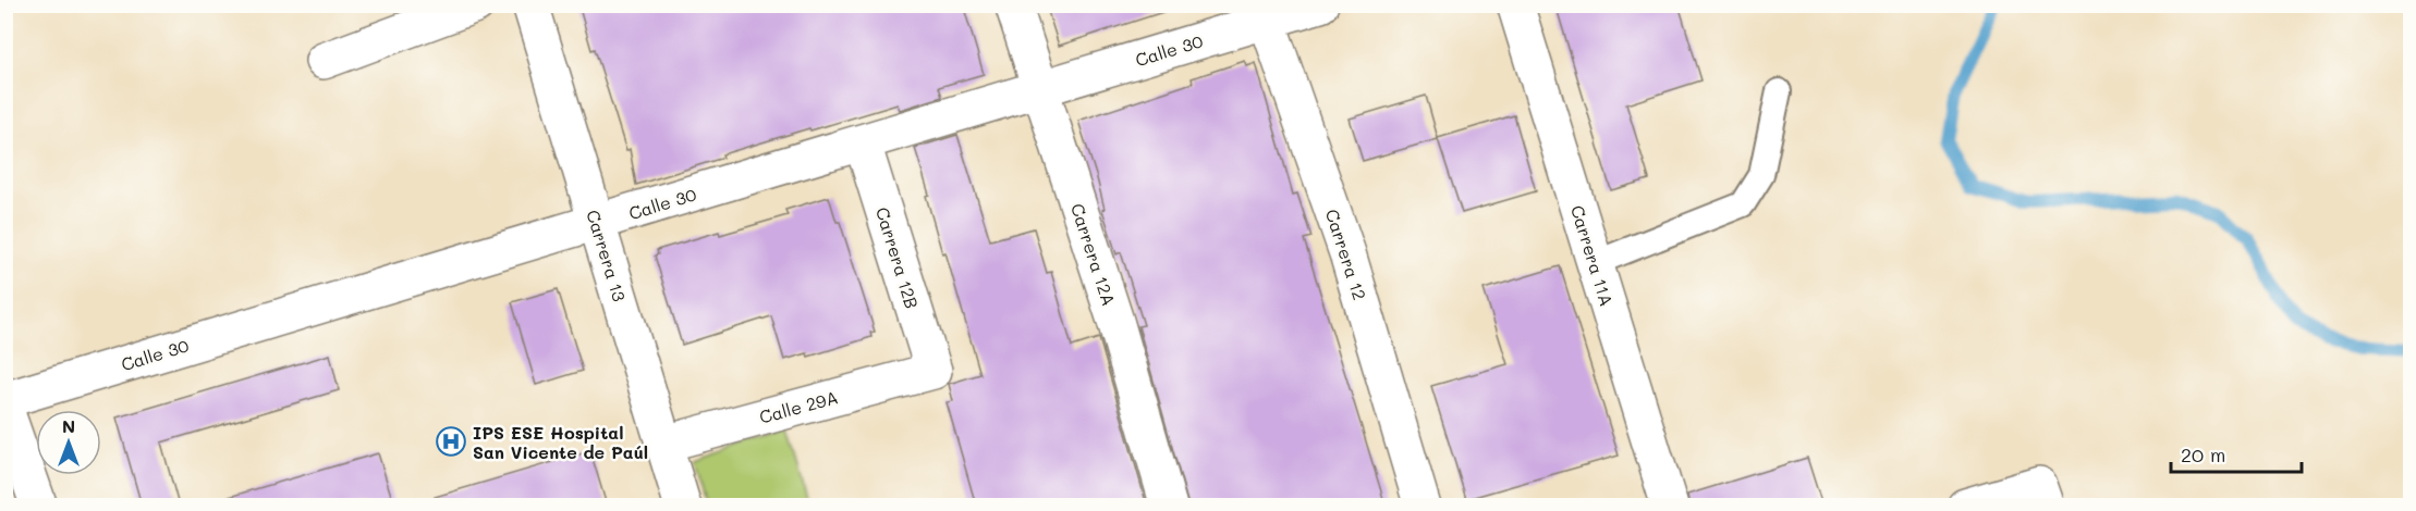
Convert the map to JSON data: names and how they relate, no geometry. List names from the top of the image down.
{
  "streets": {
    "street": [
      "Calle 30",
      "Carrera 12A",
      "Carrera 12",
      "Carrera 13",
      "Carrera 11A",
      "Carrera 12B",
      "Calle 29A"
    ]
  },
  "crossings": [
    ["Calle 30", "Carrera 12A"],
    ["Calle 30", "Carrera 12"],
    ["Calle 30", "Carrera 13"],
    ["Calle 30", "Carrera 12B"],
    ["Carrera 13", "Calle 29A"],
    ["Carrera 12B", "Calle 29A"]
  ],
  "places": {
    "hospital": ["IPS ESE Hospital San Vicente de Paúl"]
  },
  "scale_bar": "20 m",
  "north": "top"
}
